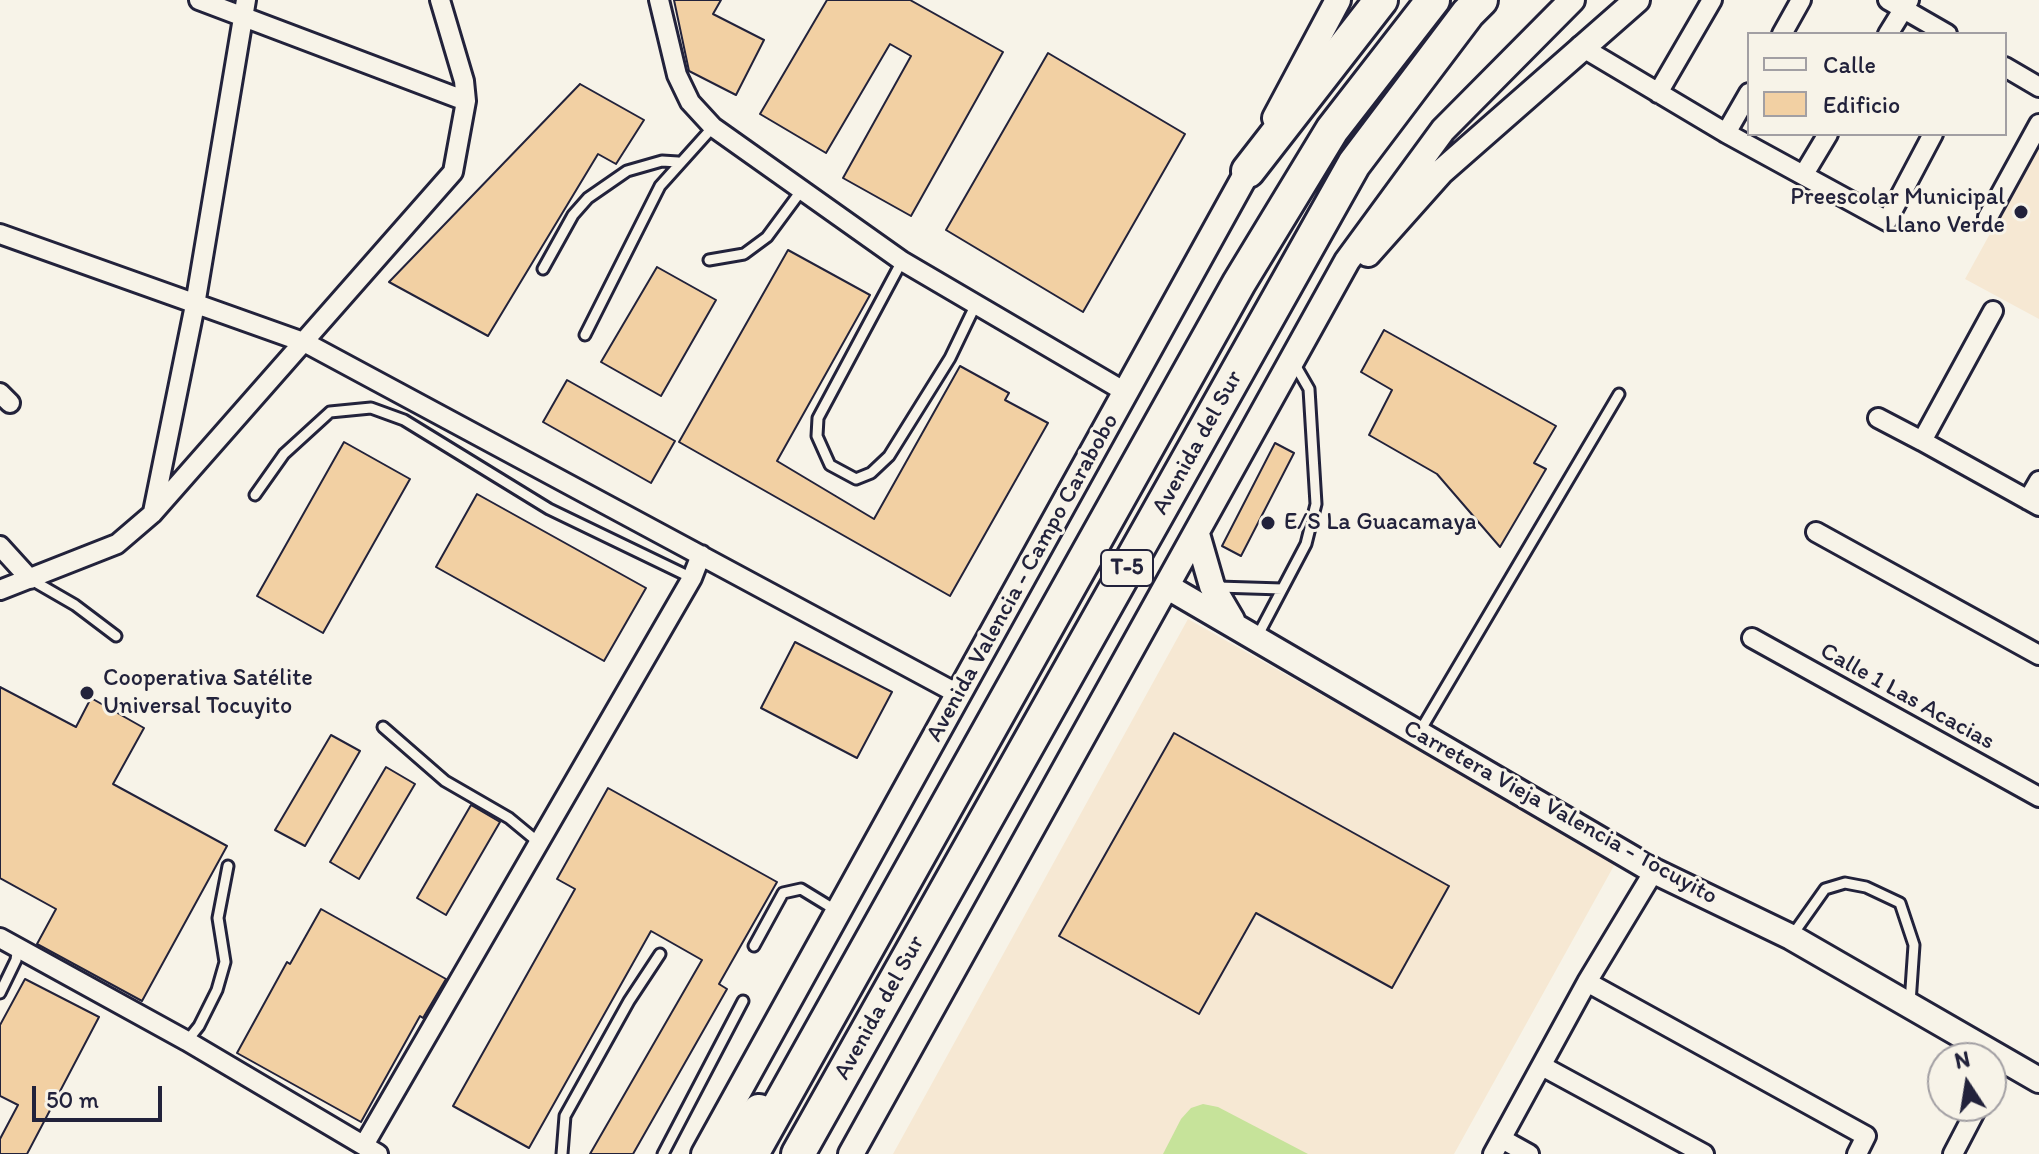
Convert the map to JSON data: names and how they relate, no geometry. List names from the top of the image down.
{
  "streets": {
    "highway": ["Avenida del Sur", "T-5"],
    "street": ["Avenida Valencia - Campo Carabobo", "Calle 1 Las Acacias", "Carretera Vieja Valencia - Tocuyito"]
  },
  "places": ["Preescolar Municipal Llano Verde", "E/S La Guacamaya", "Cooperativa Satélite Universal Tocuyito"],
  "legend": ["Calle", "Edificio"],
  "scale_bar": "50 m",
  "north": "top"
}
